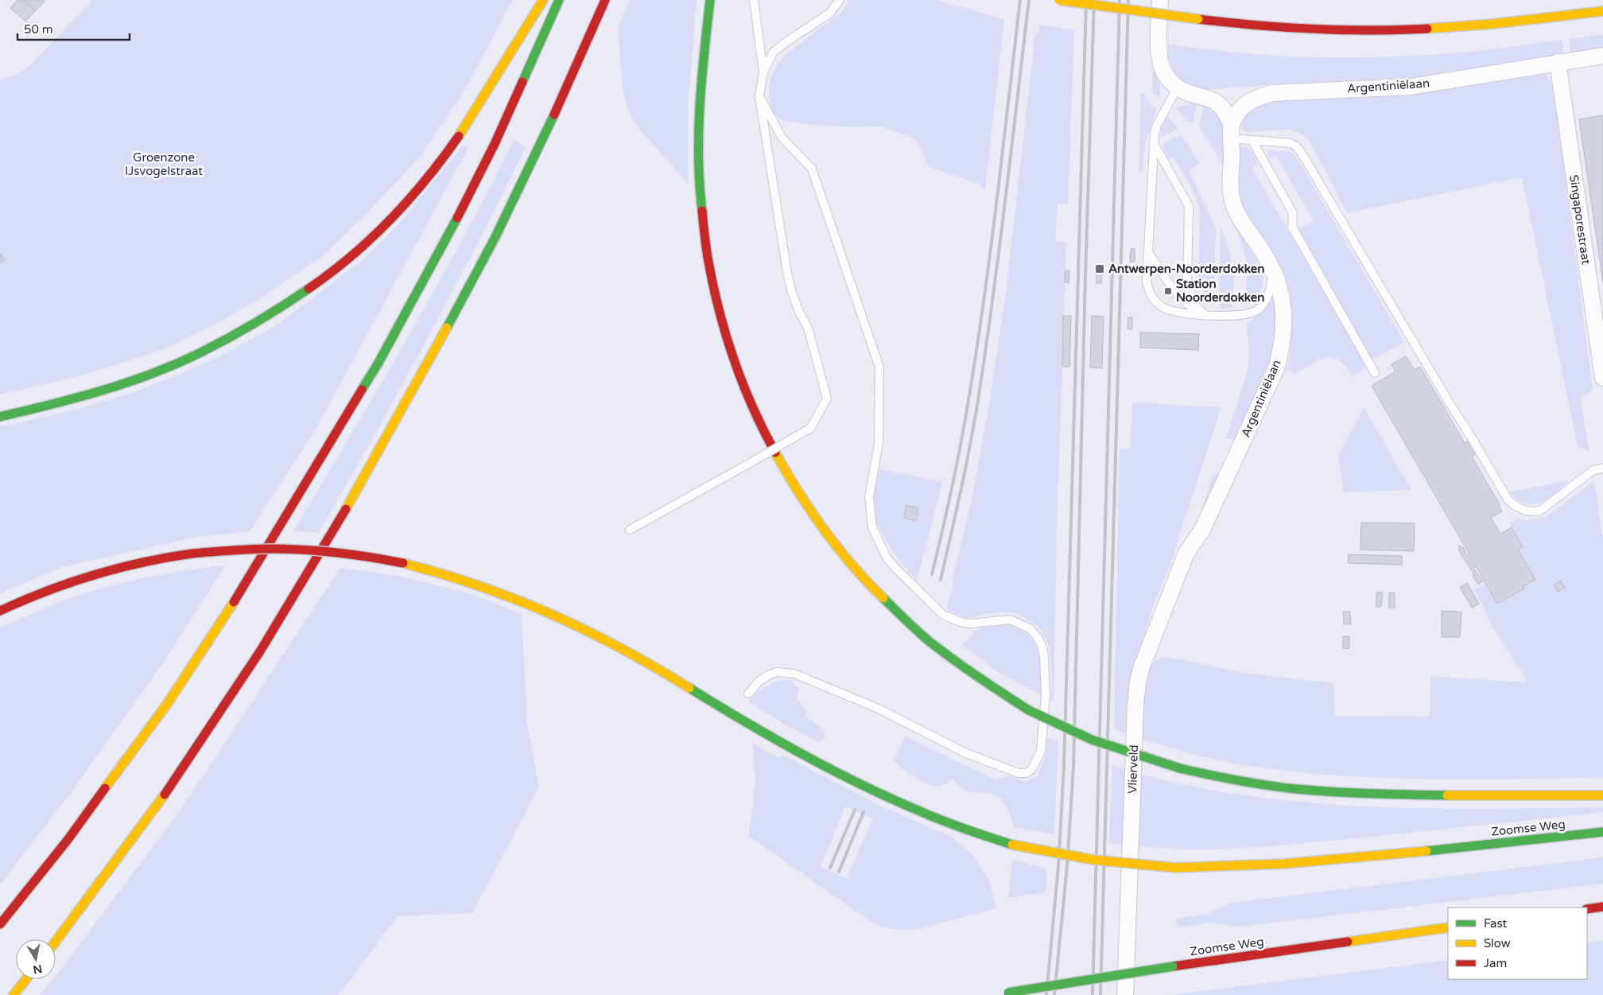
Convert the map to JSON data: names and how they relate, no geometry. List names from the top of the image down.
{
  "streets": {
    "main road": ["Zoomse Weg"],
    "street": ["Argentiniëlaan", "Singaporestraat", "Vlierveld"]
  },
  "crossings": [
    ["Argentiniëlaan", "Singaporestraat"],
    ["Argentiniëlaan", "Vlierveld"]
  ],
  "parks": ["Groenzone IJsvogelstraat"],
  "places": {
    "transit": ["Antwerpen-Noorderdokken", "Station Noorderdokken"]
  },
  "legend": ["Fast", "Slow", "Jam"],
  "scale_bar": "50 m",
  "north": "bottom"
}
